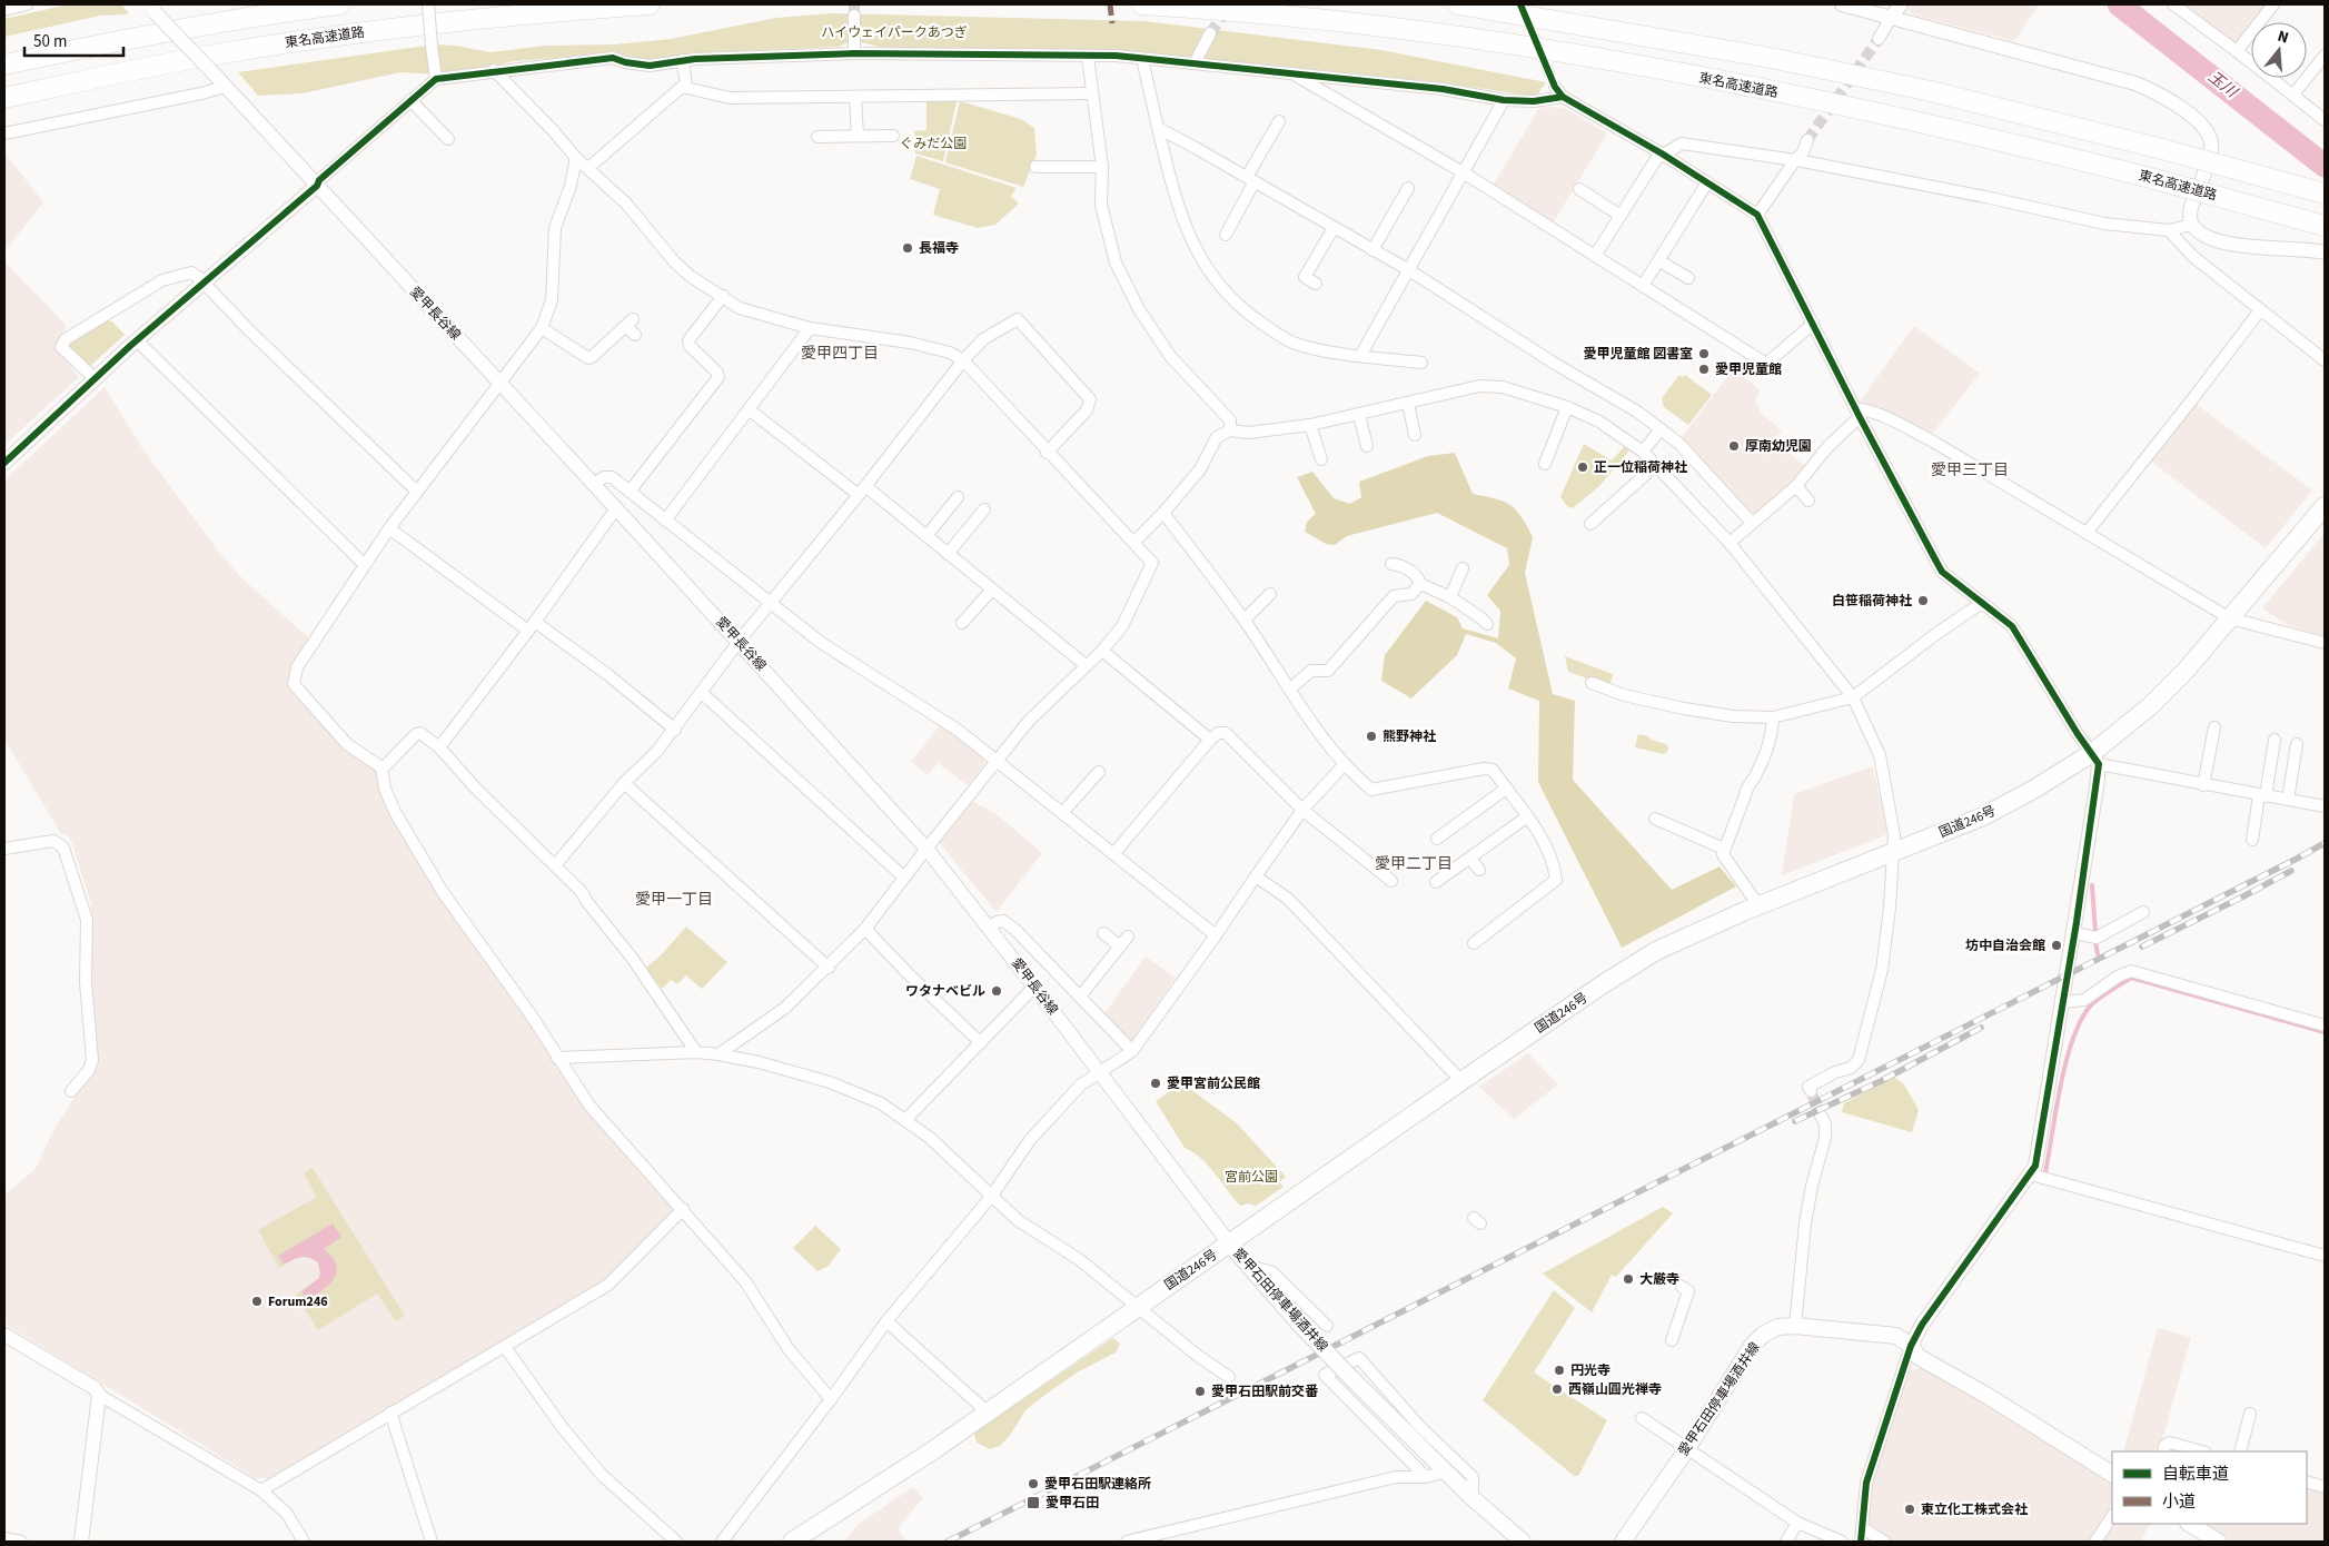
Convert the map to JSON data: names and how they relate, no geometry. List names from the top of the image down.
{
  "streets": {
    "highway": ["東名高速道路", "国道246号"],
    "main road": ["愛甲石田停車場酒井線"],
    "street": ["愛甲長谷線"]
  },
  "crossings": [
    ["愛甲長谷線", "国道246号"],
    ["愛甲長谷線", "愛甲石田停車場酒井線"],
    ["国道246号", "愛甲石田停車場酒井線"]
  ],
  "districts": [
    "愛甲四丁目",
    "愛甲三丁目",
    "愛甲二丁目",
    "愛甲一丁目"
  ],
  "water": ["玉川"],
  "parks": ["ハイウェイパークあつぎ", "ぐみだ公園", "宮前公園"],
  "places": {
    "other": [
      "長福寺",
      "愛甲児童館 図書室",
      "愛甲児童館",
      "厚南幼児園",
      "正一位稲荷神社",
      "白笹稲荷神社",
      "熊野神社",
      "坊中自治会館",
      "ワタナベビル",
      "愛甲宮前公民館",
      "大厳寺",
      "Forum246",
      "円光寺",
      "西嶺山圓光禅寺",
      "愛甲石田駅前交番",
      "愛甲石田駅連絡所",
      "東立化工株式会社"
    ],
    "transit": ["愛甲石田"]
  },
  "legend": ["自転車道", "小道"],
  "scale_bar": "50 m",
  "north": "top"
}
